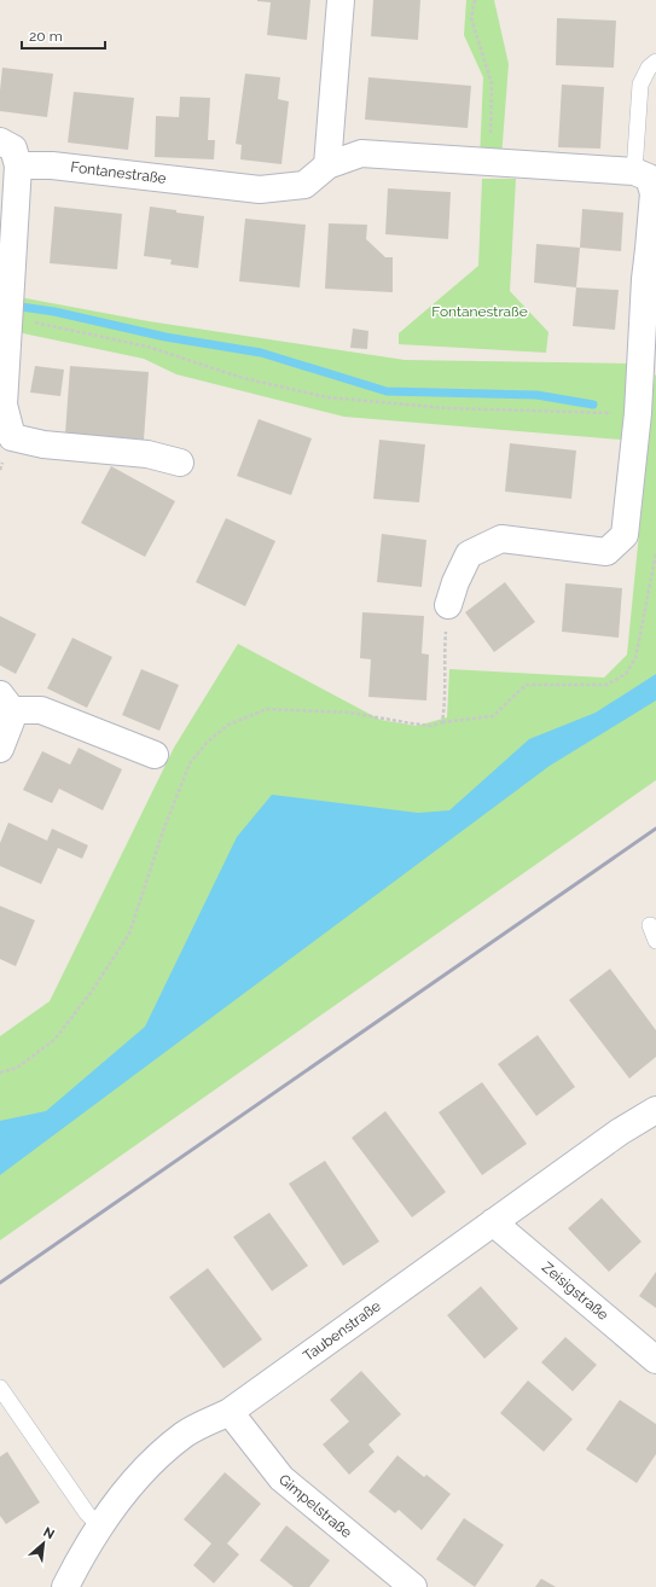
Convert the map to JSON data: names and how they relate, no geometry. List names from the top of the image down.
{
  "streets": {
    "street": [
      "Fontanestraße",
      "Zeisigstraße",
      "Taubenstraße",
      "Gimpelstraße"
    ]
  },
  "crossings": [
    ["Zeisigstraße", "Taubenstraße"],
    ["Taubenstraße", "Gimpelstraße"]
  ],
  "parks": ["Fontanestraße"],
  "scale_bar": "20 m",
  "north": "top right"
}
